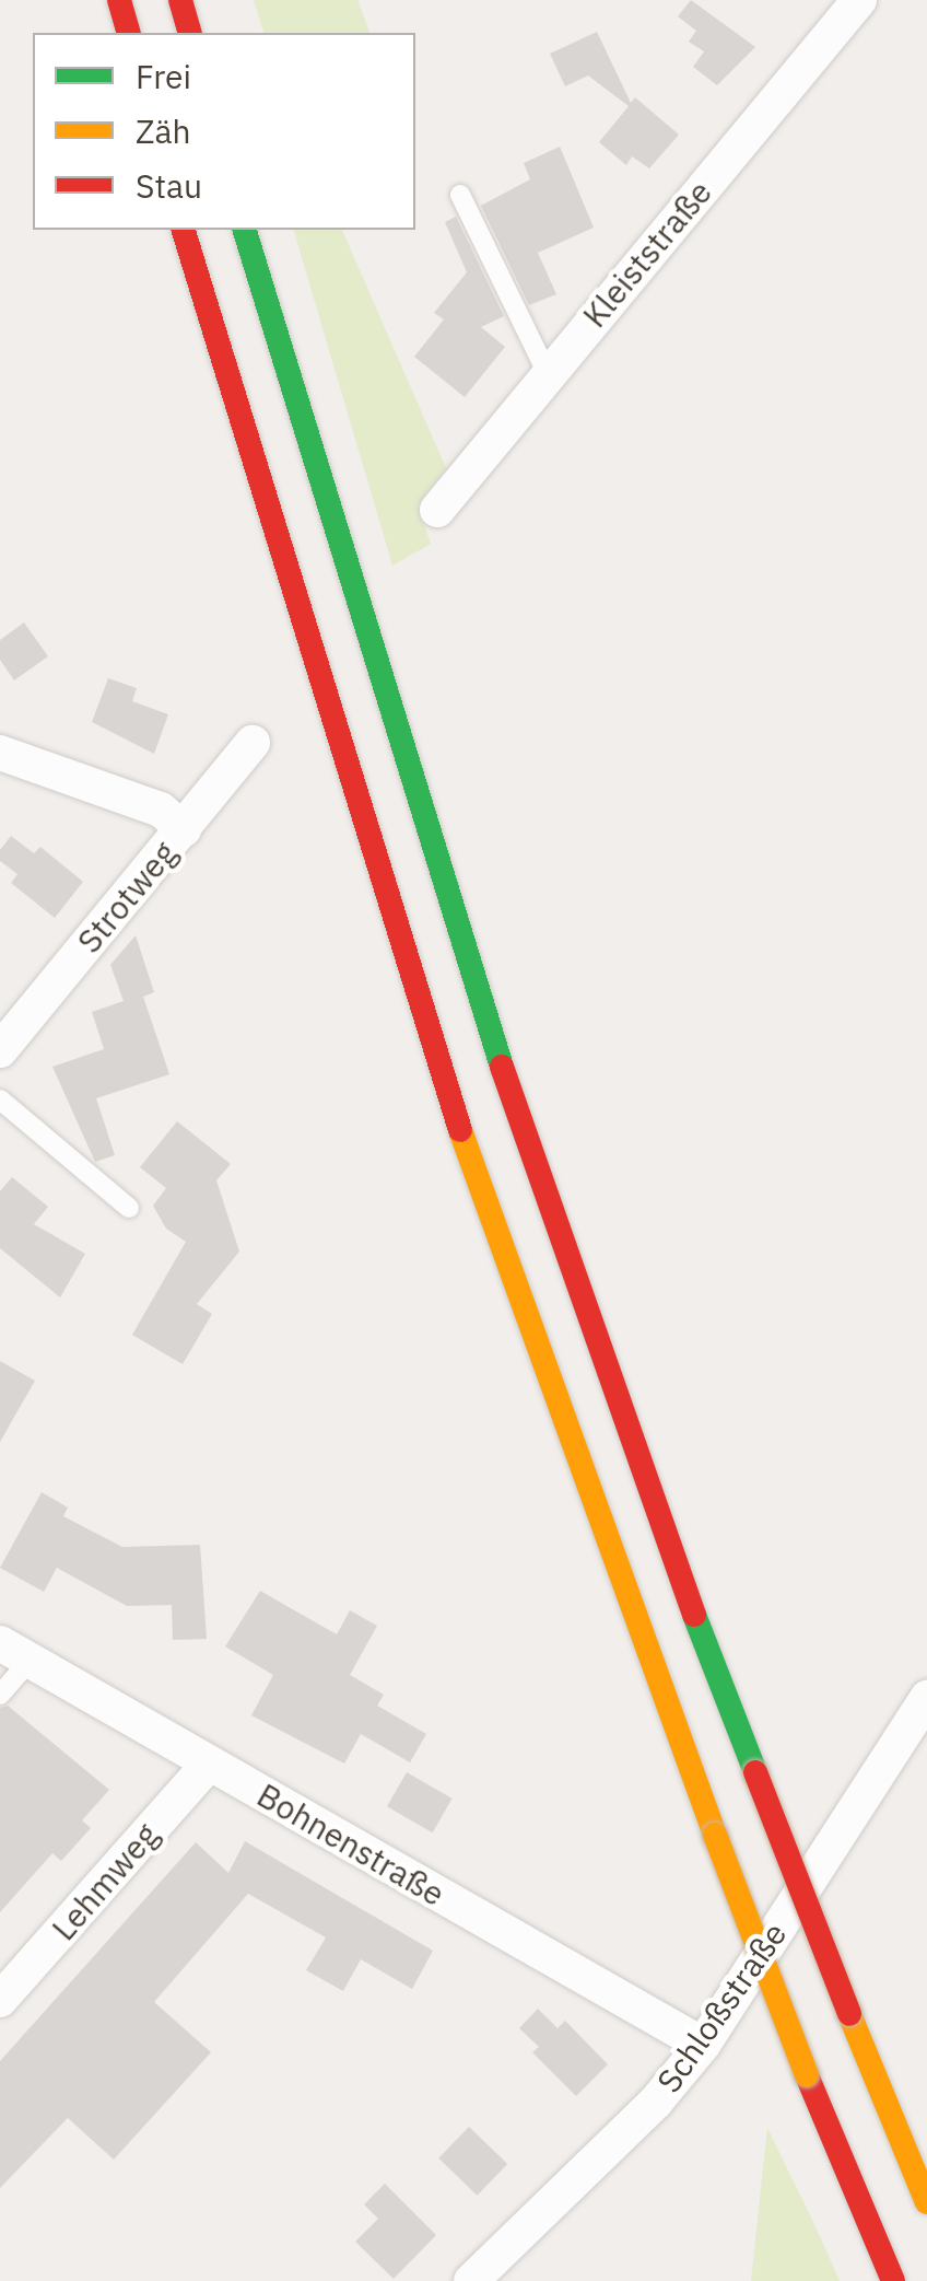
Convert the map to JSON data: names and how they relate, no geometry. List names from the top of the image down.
{
  "streets": {
    "street": [
      "Kleiststraße",
      "Strotweg",
      "Bohnenstraße",
      "Lehmweg",
      "Schloßstraße"
    ]
  },
  "crossings": [
    ["Bohnenstraße", "Lehmweg"],
    ["Bohnenstraße", "Schloßstraße"]
  ],
  "legend": ["Frei", "Zäh", "Stau"]
}
